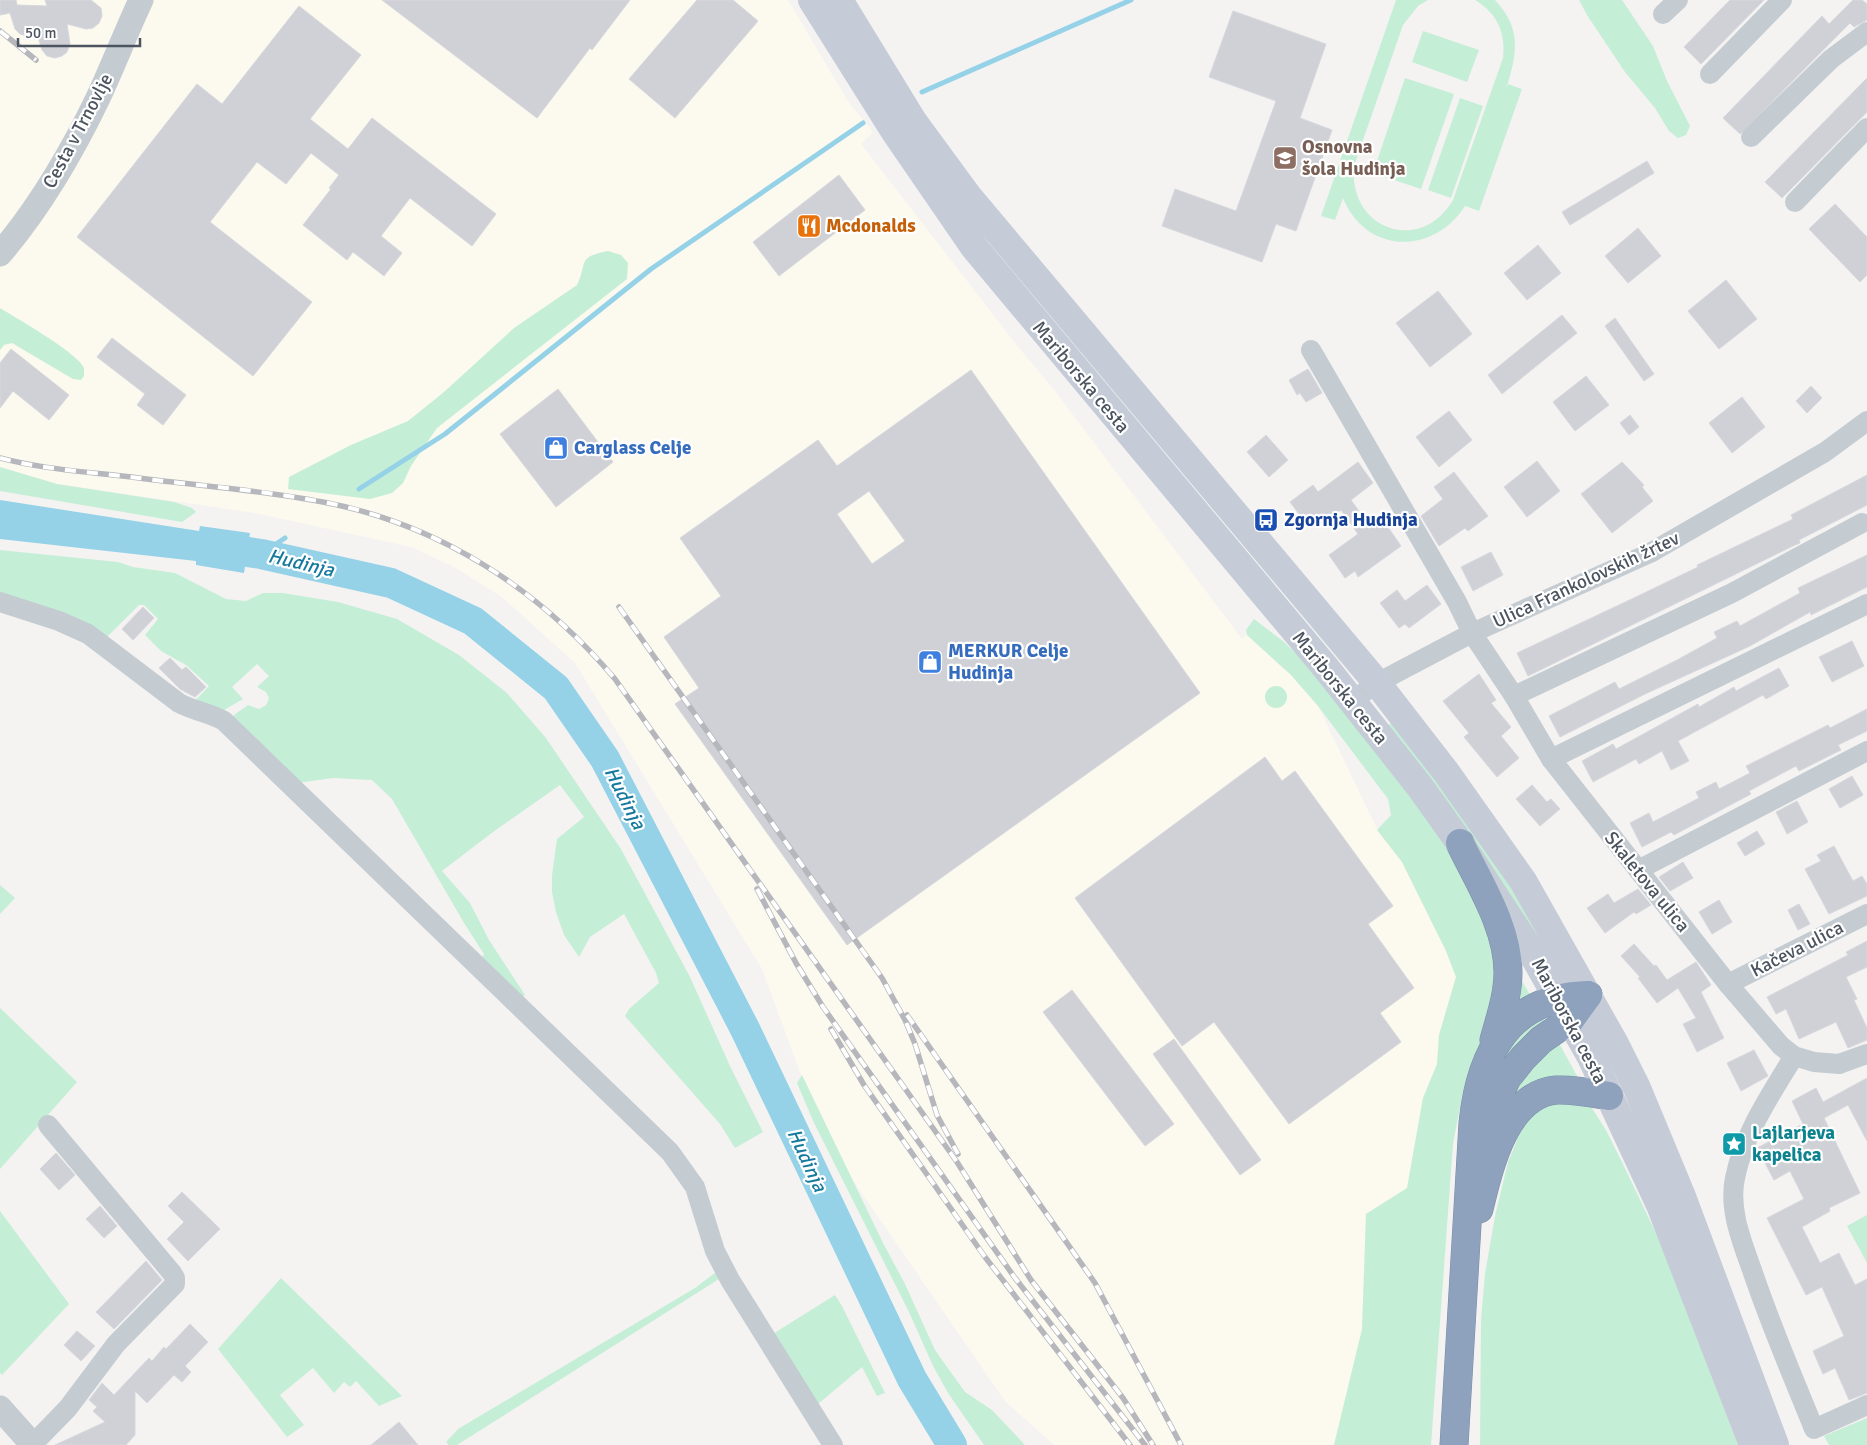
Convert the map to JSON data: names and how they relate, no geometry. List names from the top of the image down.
{
  "streets": {
    "main road": ["Mariborska cesta"],
    "street": [
      "Cesta v Trnovlje",
      "Ulica Frankolovskih žrtev",
      "Skaletova ulica",
      "Kačeva ulica"
    ]
  },
  "crossings": [
    ["Mariborska cesta", "Ulica Frankolovskih žrtev"],
    ["Ulica Frankolovskih žrtev", "Skaletova ulica"],
    ["Skaletova ulica", "Kačeva ulica"]
  ],
  "water": ["Hudinja"],
  "places": {
    "school or university": ["Osnovna šola Hudinja"],
    "restaurant": ["Mcdonalds"],
    "shop": ["Carglass Celje", "MERKUR Celje Hudinja"],
    "bus stop": ["Zgornja Hudinja"],
    "place": ["Lajlarjeva kapelica"]
  },
  "scale_bar": "50 m"
}
